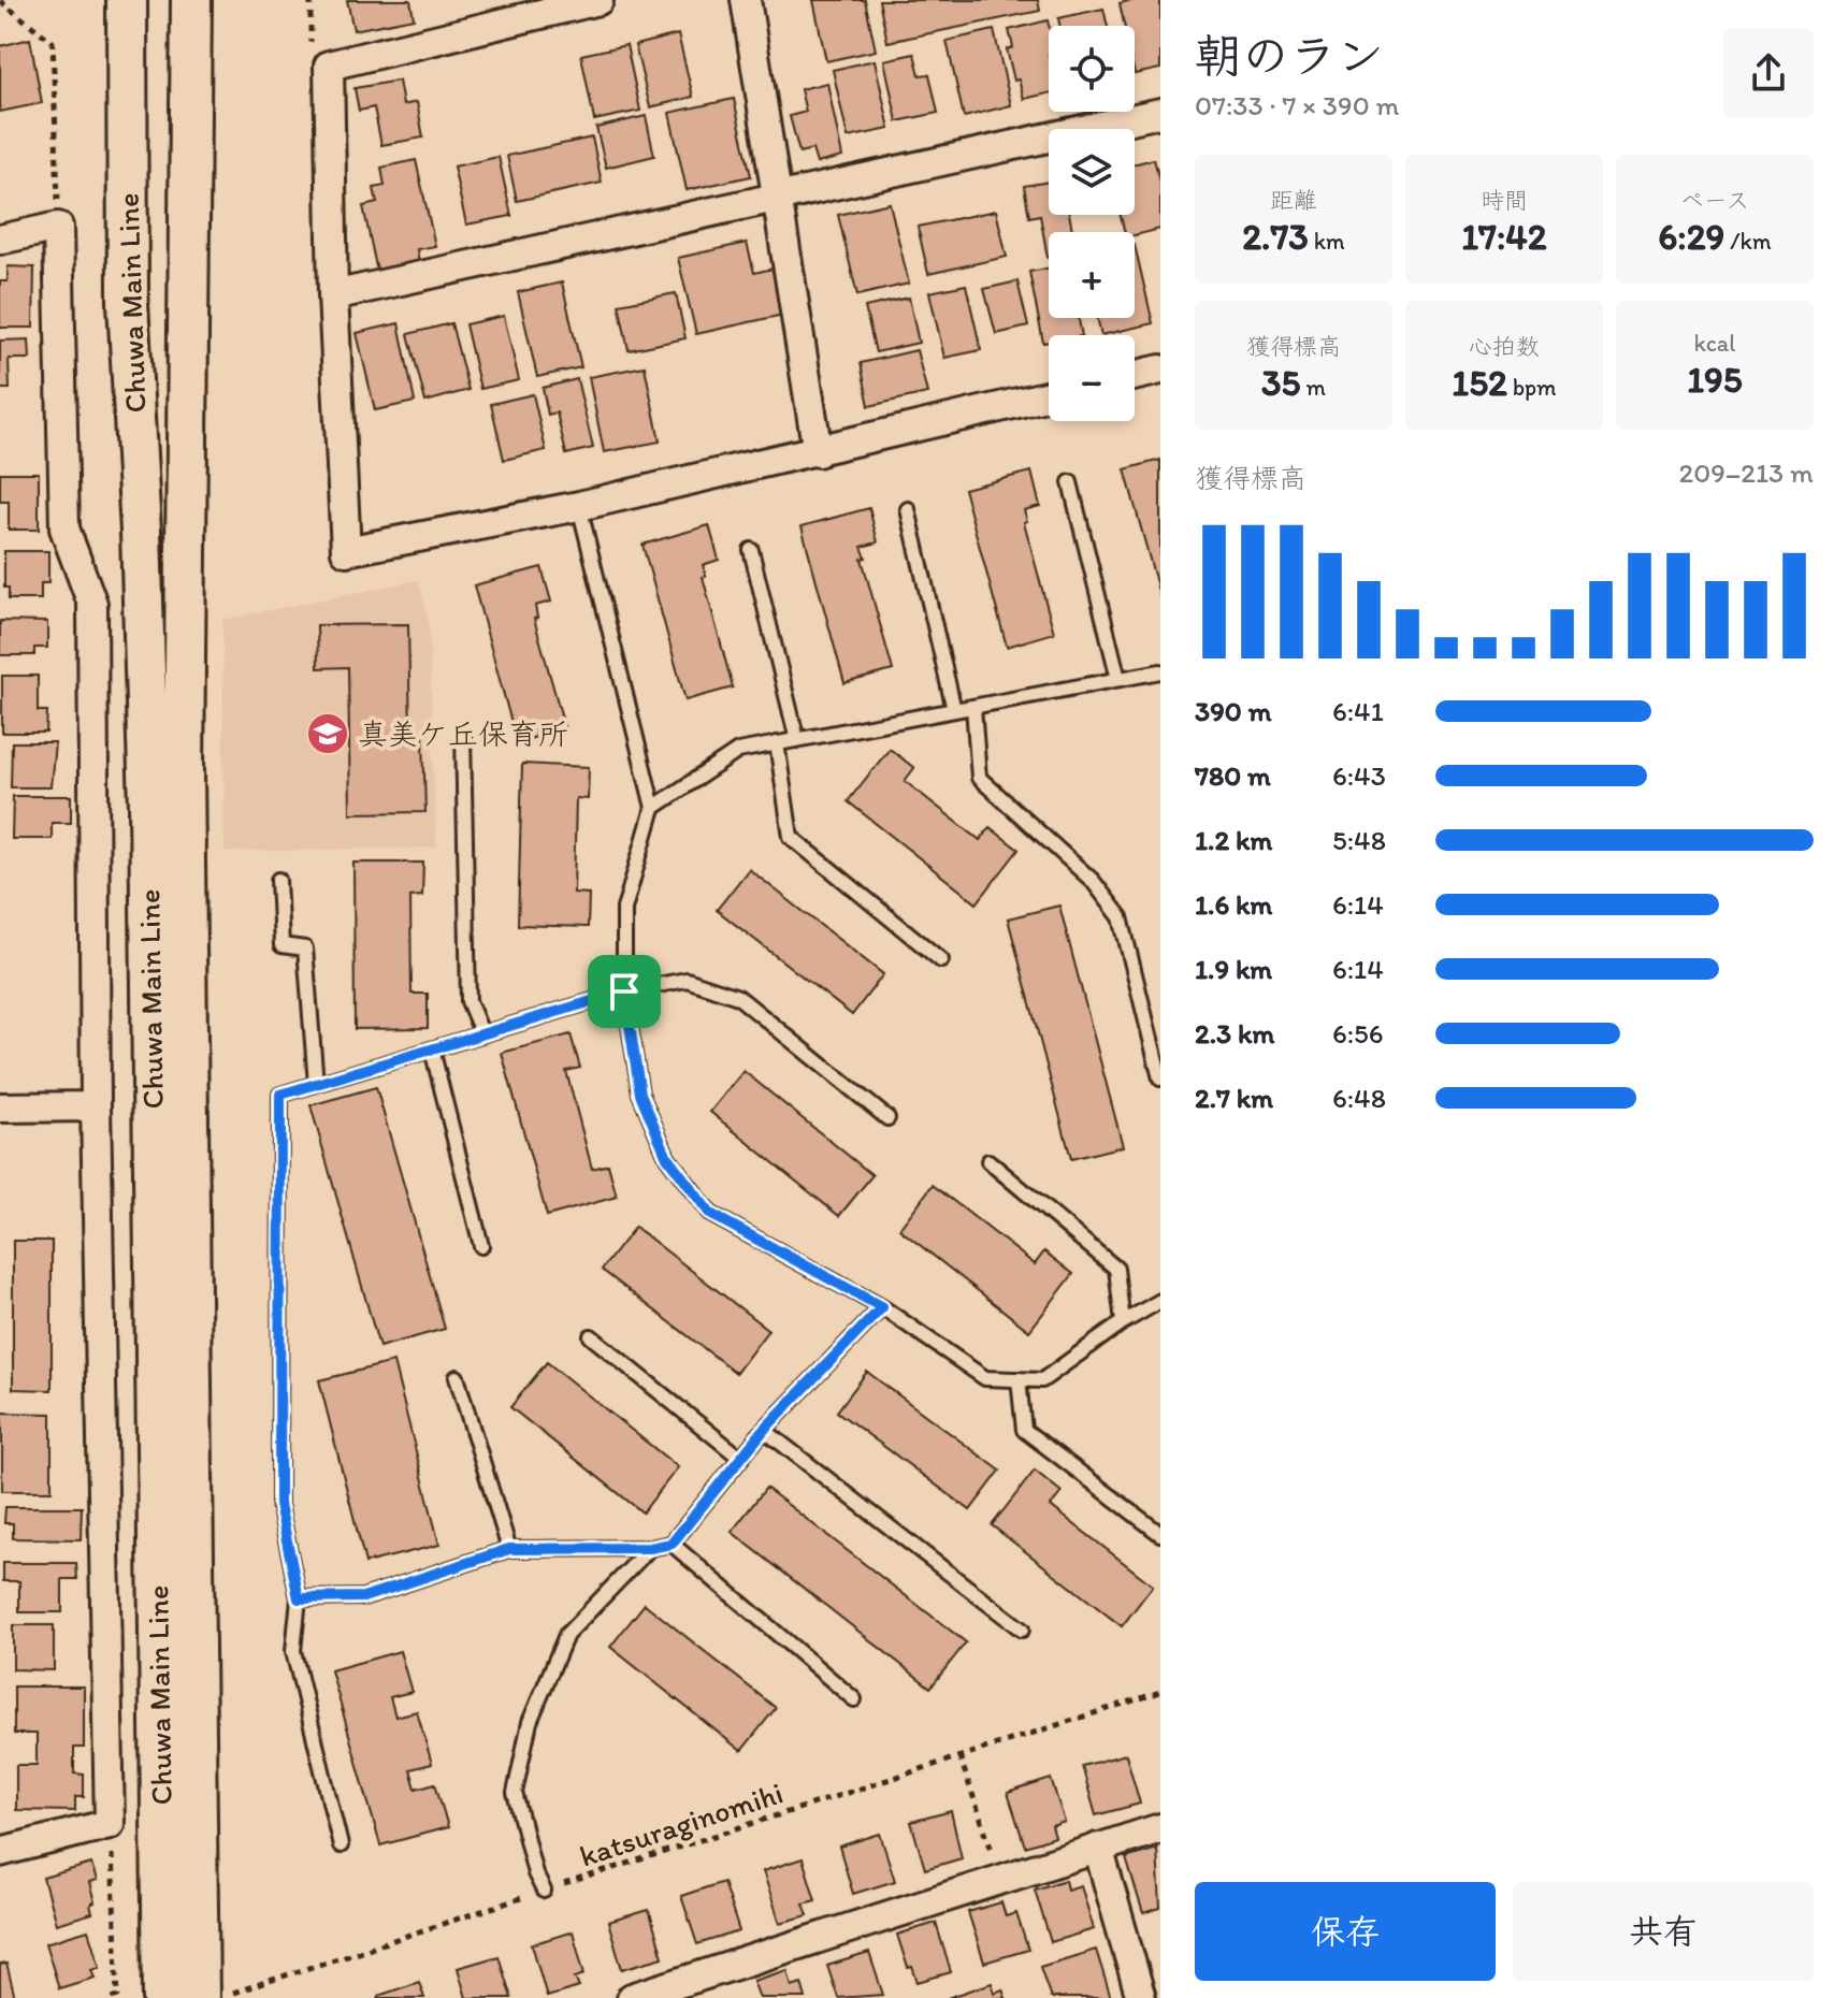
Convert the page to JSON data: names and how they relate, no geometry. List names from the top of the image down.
{
  "streets": {
    "main road": ["Chuwa Main Line"],
    "path": ["katsuraginomihi"]
  },
  "crossings": [
    ["Chuwa Main Line", "katsuraginomihi"]
  ],
  "places": {
    "school or university": ["真美ケ丘保育所"]
  },
  "page": {
    "heading": ["朝のラン", "07:33 · 7 × 390 m"],
    "map_buttons": ["+", "−"],
    "stats": [
      ["距離", "2.73 km"],
      ["時間", "17:42"],
      ["ペース", "6:29 /km"],
      ["獲得標高", "35 m"],
      ["心拍数", "152 bpm"],
      ["kcal", "195"]
    ],
    "chart": ["獲得標高", "209–213 m"],
    "list": [
      {
        "name": "390 m",
        "note": "6:41"
      },
      {
        "name": "780 m",
        "note": "6:43"
      },
      {
        "name": "1.2 km",
        "note": "5:48"
      },
      {
        "name": "1.6 km",
        "note": "6:14"
      },
      {
        "name": "1.9 km",
        "note": "6:14"
      },
      {
        "name": "2.3 km",
        "note": "6:56"
      },
      {
        "name": "2.7 km",
        "note": "6:48"
      }
    ],
    "buttons": ["保存", "共有"]
  }
}
